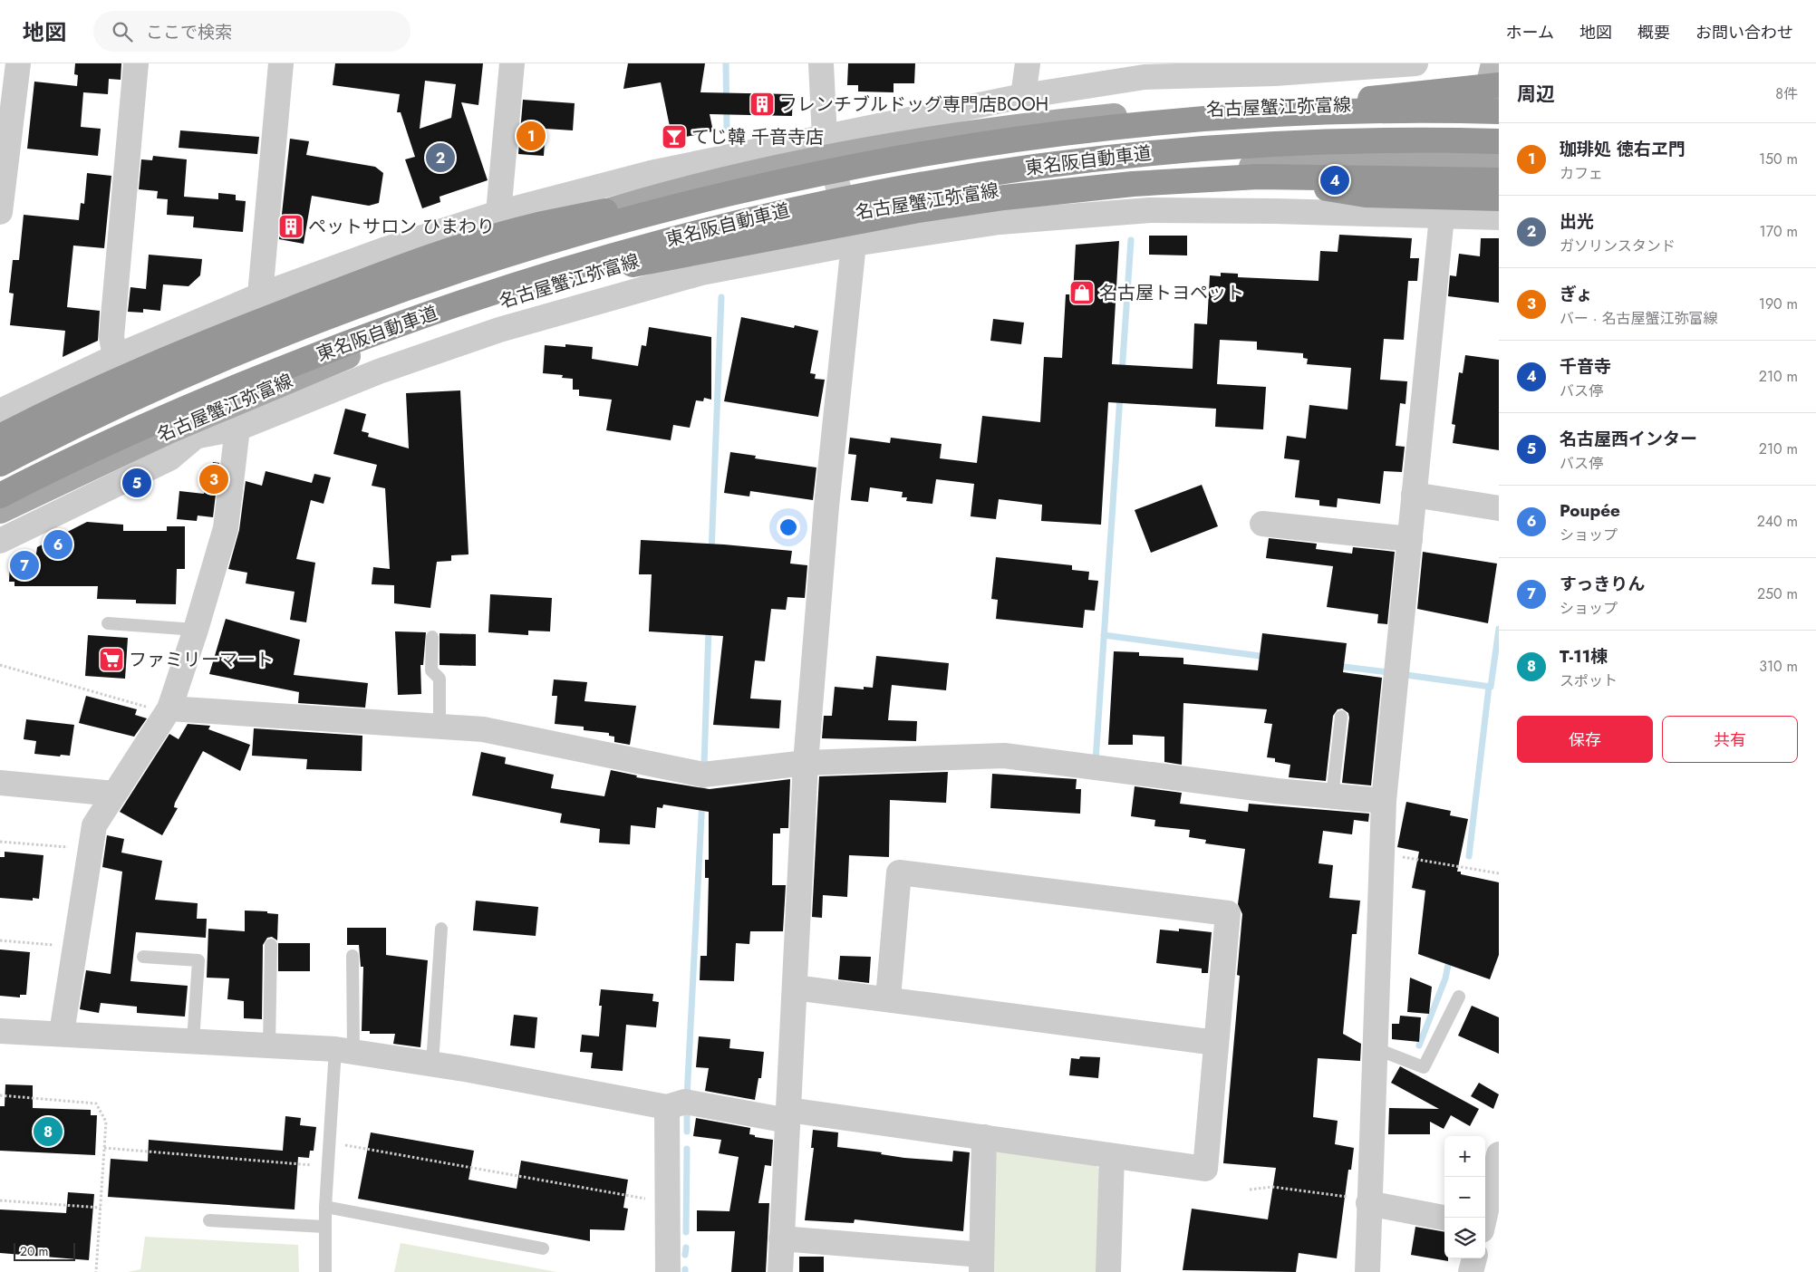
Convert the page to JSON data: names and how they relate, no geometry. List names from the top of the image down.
{
  "streets": {
    "highway": ["東名阪自動車道"],
    "main road": ["名古屋蟹江弥富線"]
  },
  "crossings": [
    ["名古屋蟹江弥富線", "東名阪自動車道"]
  ],
  "places": {
    "building": ["フレンチブルドッグ専門店BOOH", "ペットサロン ひまわり"],
    "bar": ["てじ韓 千音寺店"],
    "shop": ["名古屋トヨペット"],
    "supermarket": ["ファミリーマート"]
  },
  "scale_bar": "20 m",
  "page": {
    "header": "地図",
    "search": "ここで検索",
    "nav": [
      "ホーム",
      "地図",
      "概要",
      "お問い合わせ"
    ],
    "heading": ["周辺", "8件"],
    "pins": [
      "1",
      "2",
      "4",
      "3",
      "5",
      "6",
      "7",
      "8"
    ],
    "list": [
      {
        "mark": "1",
        "name": "珈琲処 徳右ヱ門",
        "note": "カフェ",
        "value": "150 m"
      },
      {
        "mark": "2",
        "name": "出光",
        "note": "ガソリンスタンド",
        "value": "170 m"
      },
      {
        "mark": "3",
        "name": "ぎょ",
        "note": "バー · 名古屋蟹江弥富線",
        "value": "190 m"
      },
      {
        "mark": "4",
        "name": "千音寺",
        "note": "バス停",
        "value": "210 m"
      },
      {
        "mark": "5",
        "name": "名古屋西インター",
        "note": "バス停",
        "value": "210 m"
      },
      {
        "mark": "6",
        "name": "Poupée",
        "note": "ショップ",
        "value": "240 m"
      },
      {
        "mark": "7",
        "name": "すっきりん",
        "note": "ショップ",
        "value": "250 m"
      },
      {
        "mark": "8",
        "name": "T-11棟",
        "note": "スポット",
        "value": "310 m"
      }
    ],
    "buttons": ["保存", "共有"],
    "map_buttons": ["+", "−"],
    "scale": "20 m"
  }
}
